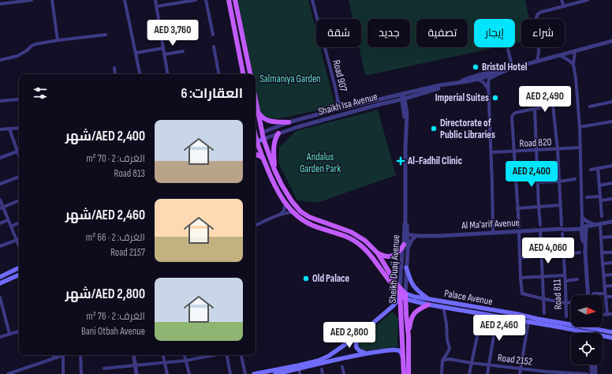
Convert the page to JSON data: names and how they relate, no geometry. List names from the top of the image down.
{
  "streets": {
    "main road": ["Shaikh Isa Avenue", "Sheikh Duaij Avenue", "Palace Avenue"],
    "street": [
      "Road 907",
      "Road 820",
      "Al Ma'arif Avenue",
      "Road 811",
      "Road 2152"
    ]
  },
  "crossings": [
    ["Road 907", "Shaikh Isa Avenue"],
    ["Shaikh Isa Avenue", "Sheikh Duaij Avenue"],
    ["Shaikh Isa Avenue", "Palace Avenue"],
    ["Al Ma'arif Avenue", "Sheikh Duaij Avenue"],
    ["Sheikh Duaij Avenue", "Palace Avenue"]
  ],
  "parks": ["Salmaniya Garden", "Andalus Garden Park"],
  "places": {
    "other": [
      "Bristol Hotel",
      "Imperial Suites",
      "Directorate of Public Libraries",
      "Old Palace"
    ],
    "health": ["Al-Fadhil Clinic"]
  },
  "north": "right",
  "page": {
    "chip": [
      "شراء",
      "إيجار",
      "تصفية",
      "جديد",
      "شقة"
    ],
    "price": [
      "AED 3,760",
      "AED 2,490",
      "AED 2,400",
      "AED 4,060",
      "AED 2,460",
      "AED 2,800"
    ],
    "heading": "العقارات: 6",
    "list": [
      {
        "name": "AED 2,400/شهر",
        "note": "الغرف: 2 · 70 m² · Road 813"
      },
      {
        "name": "AED 2,460/شهر",
        "note": "الغرف: 2 · 66 m² · Road 2157"
      },
      {
        "name": "AED 2,800/شهر",
        "note": "الغرف: 2 · 76 m² · Bani Otbah Avenue"
      }
    ]
  }
}
